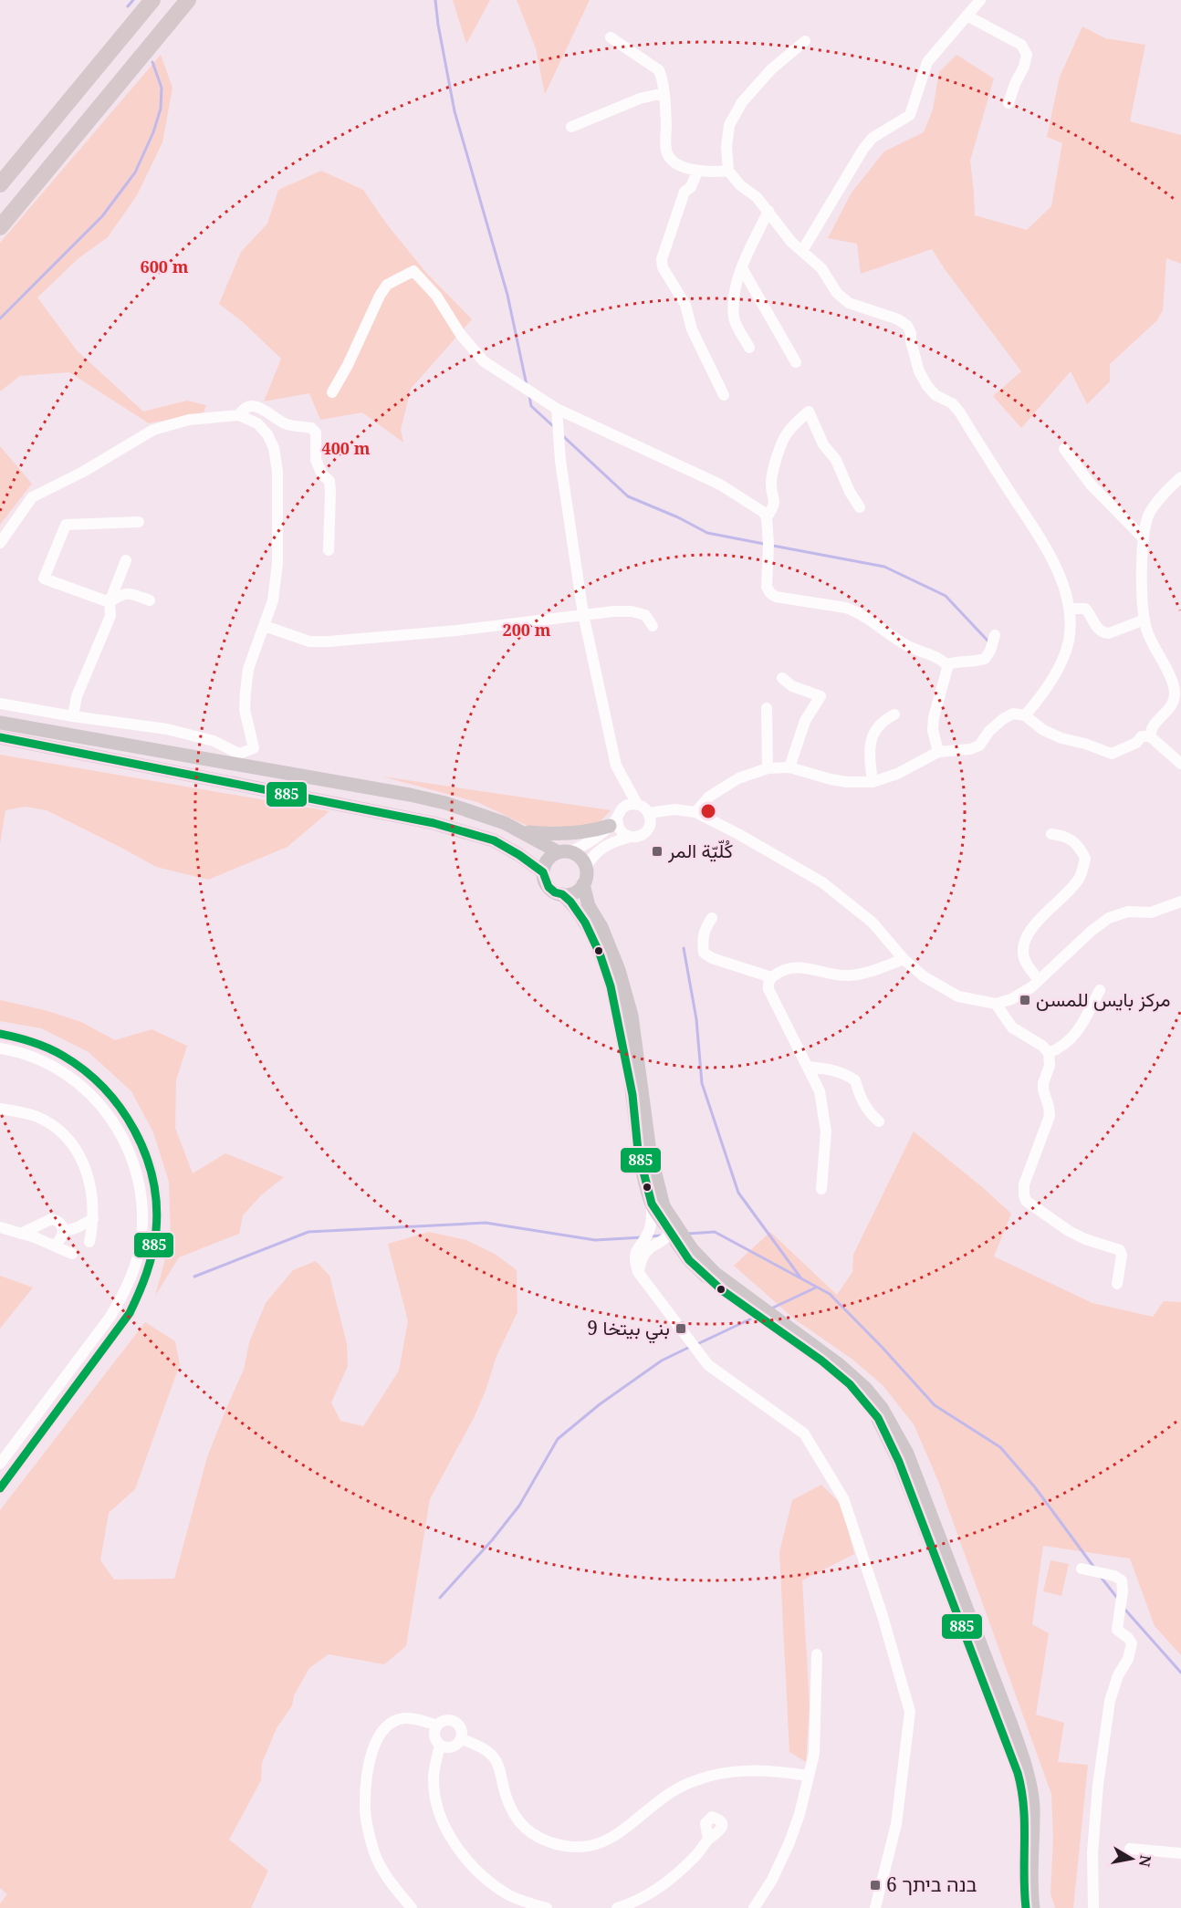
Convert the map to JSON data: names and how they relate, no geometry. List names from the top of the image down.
{
  "places": {
    "transit": [
      "كُلّيّة المر",
      "مركز بايس للمسن",
      "بني بيتخا 9",
      "בנה ביתך 6"
    ]
  },
  "lines": ["transit line 885"],
  "north": "right",
  "rings": ["600 m", "400 m", "200 m"]
}
